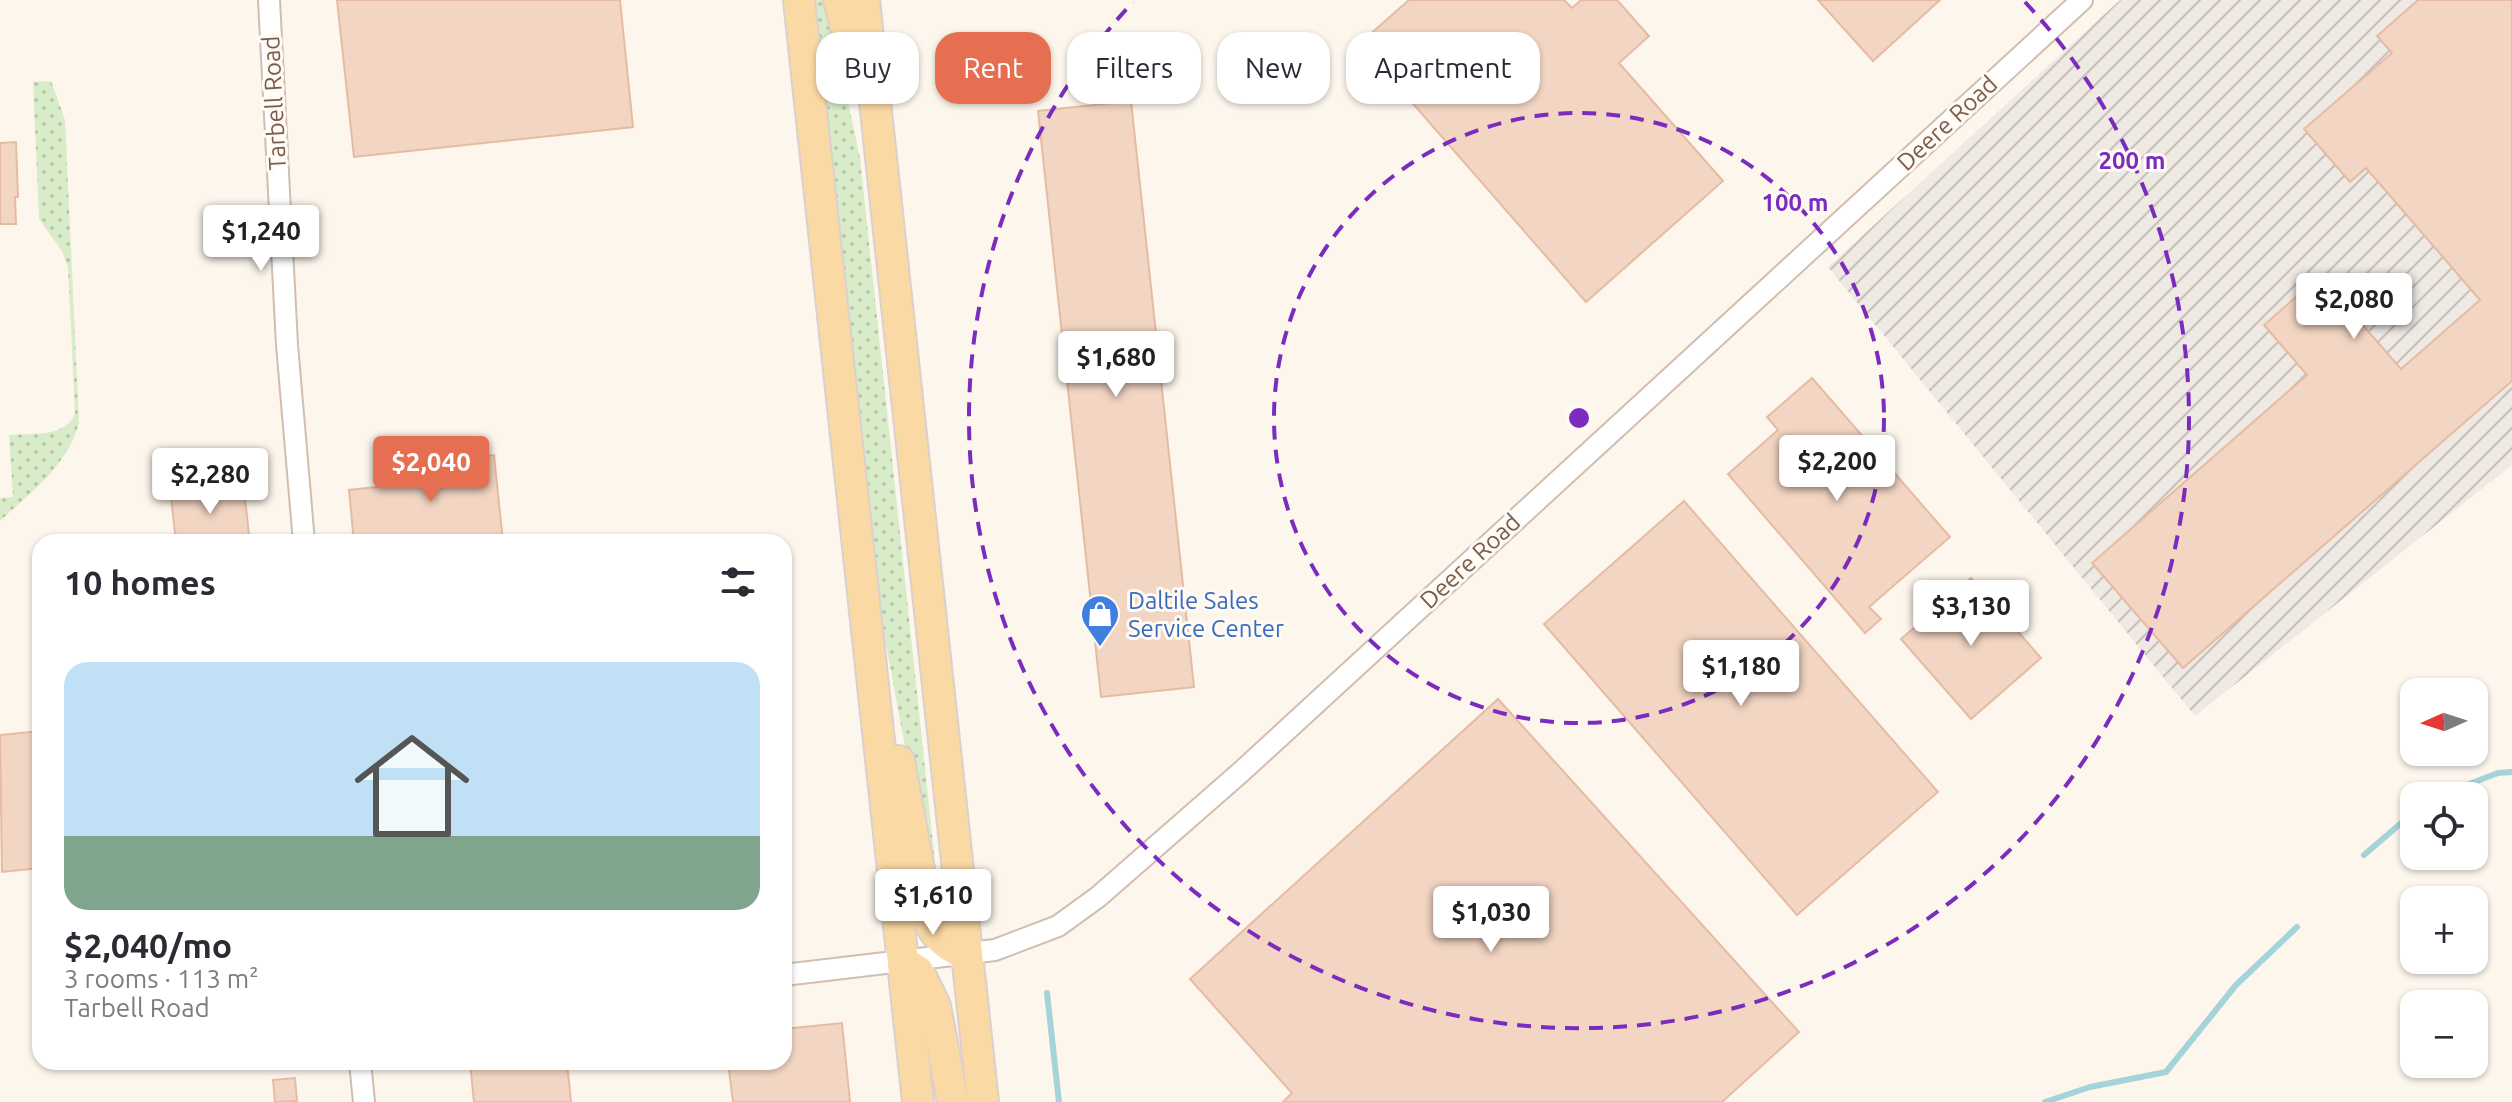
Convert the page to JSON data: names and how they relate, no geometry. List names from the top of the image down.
{
  "streets": {
    "street": ["Tarbell Road", "Deere Road"]
  },
  "places": {
    "shop": ["Daltile Sales Service Center"]
  },
  "north": "left",
  "page": {
    "chip": [
      "Buy",
      "Rent",
      "Filters",
      "New",
      "Apartment"
    ],
    "price": [
      "$1,240",
      "$2,080",
      "$1,680",
      "$2,200",
      "$2,040",
      "$2,280",
      "$3,130",
      "$1,180",
      "$1,610",
      "$1,030"
    ],
    "heading": "10 homes",
    "list": [
      {
        "name": "$2,040/mo",
        "note": "3 rooms · 113 m² · Tarbell Road"
      }
    ],
    "map_buttons": ["+", "−"]
  },
  "rings": ["200 m", "100 m"]
}
